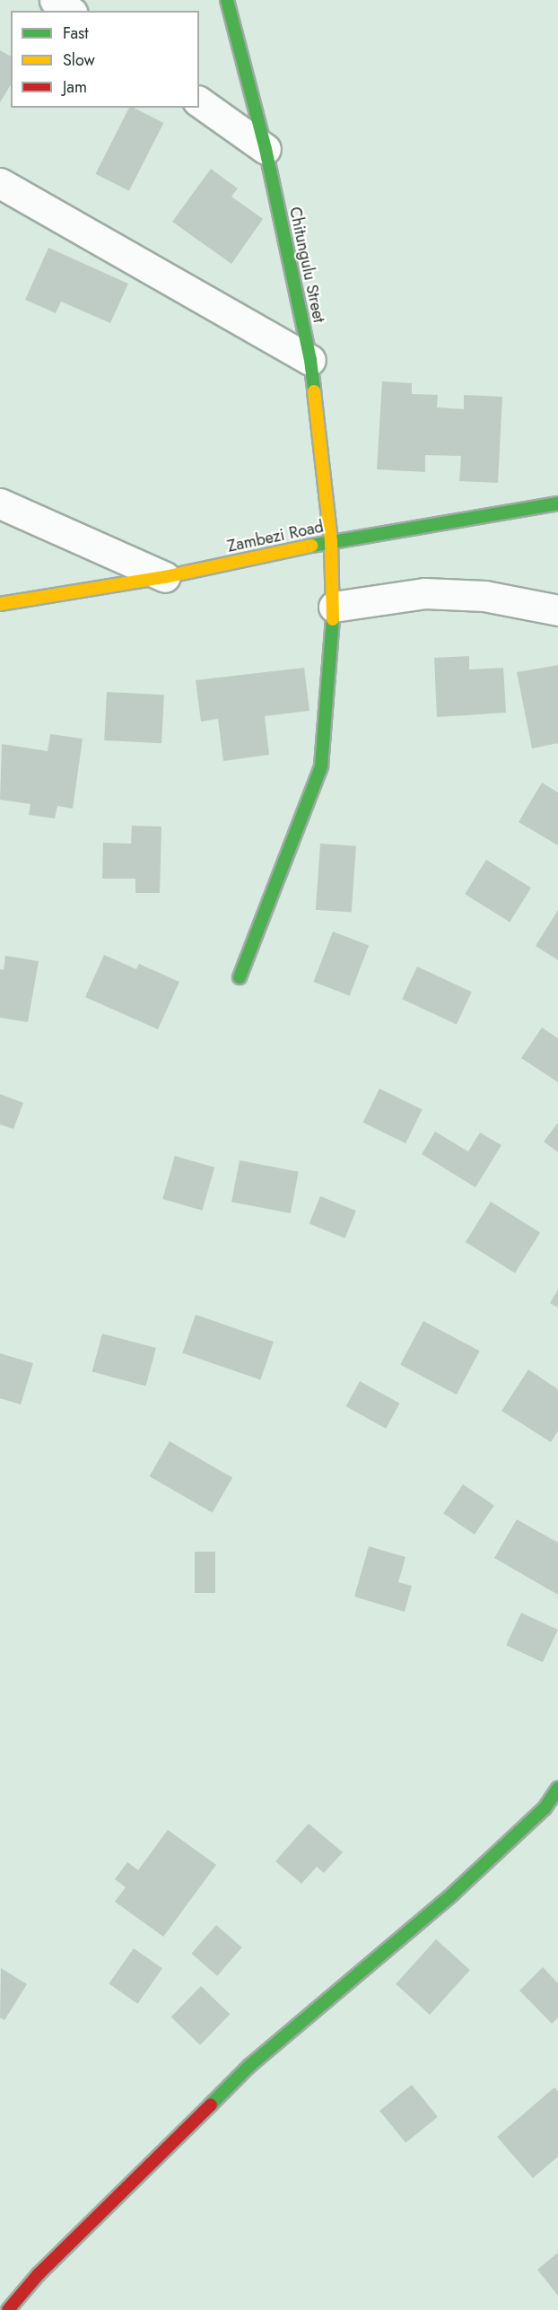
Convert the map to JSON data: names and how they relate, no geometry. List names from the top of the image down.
{
  "streets": {
    "street": ["Chitungulu Street", "Zambezi Road"]
  },
  "crossings": [
    ["Chitungulu Street", "Zambezi Road"]
  ],
  "legend": ["Fast", "Slow", "Jam"]
}
